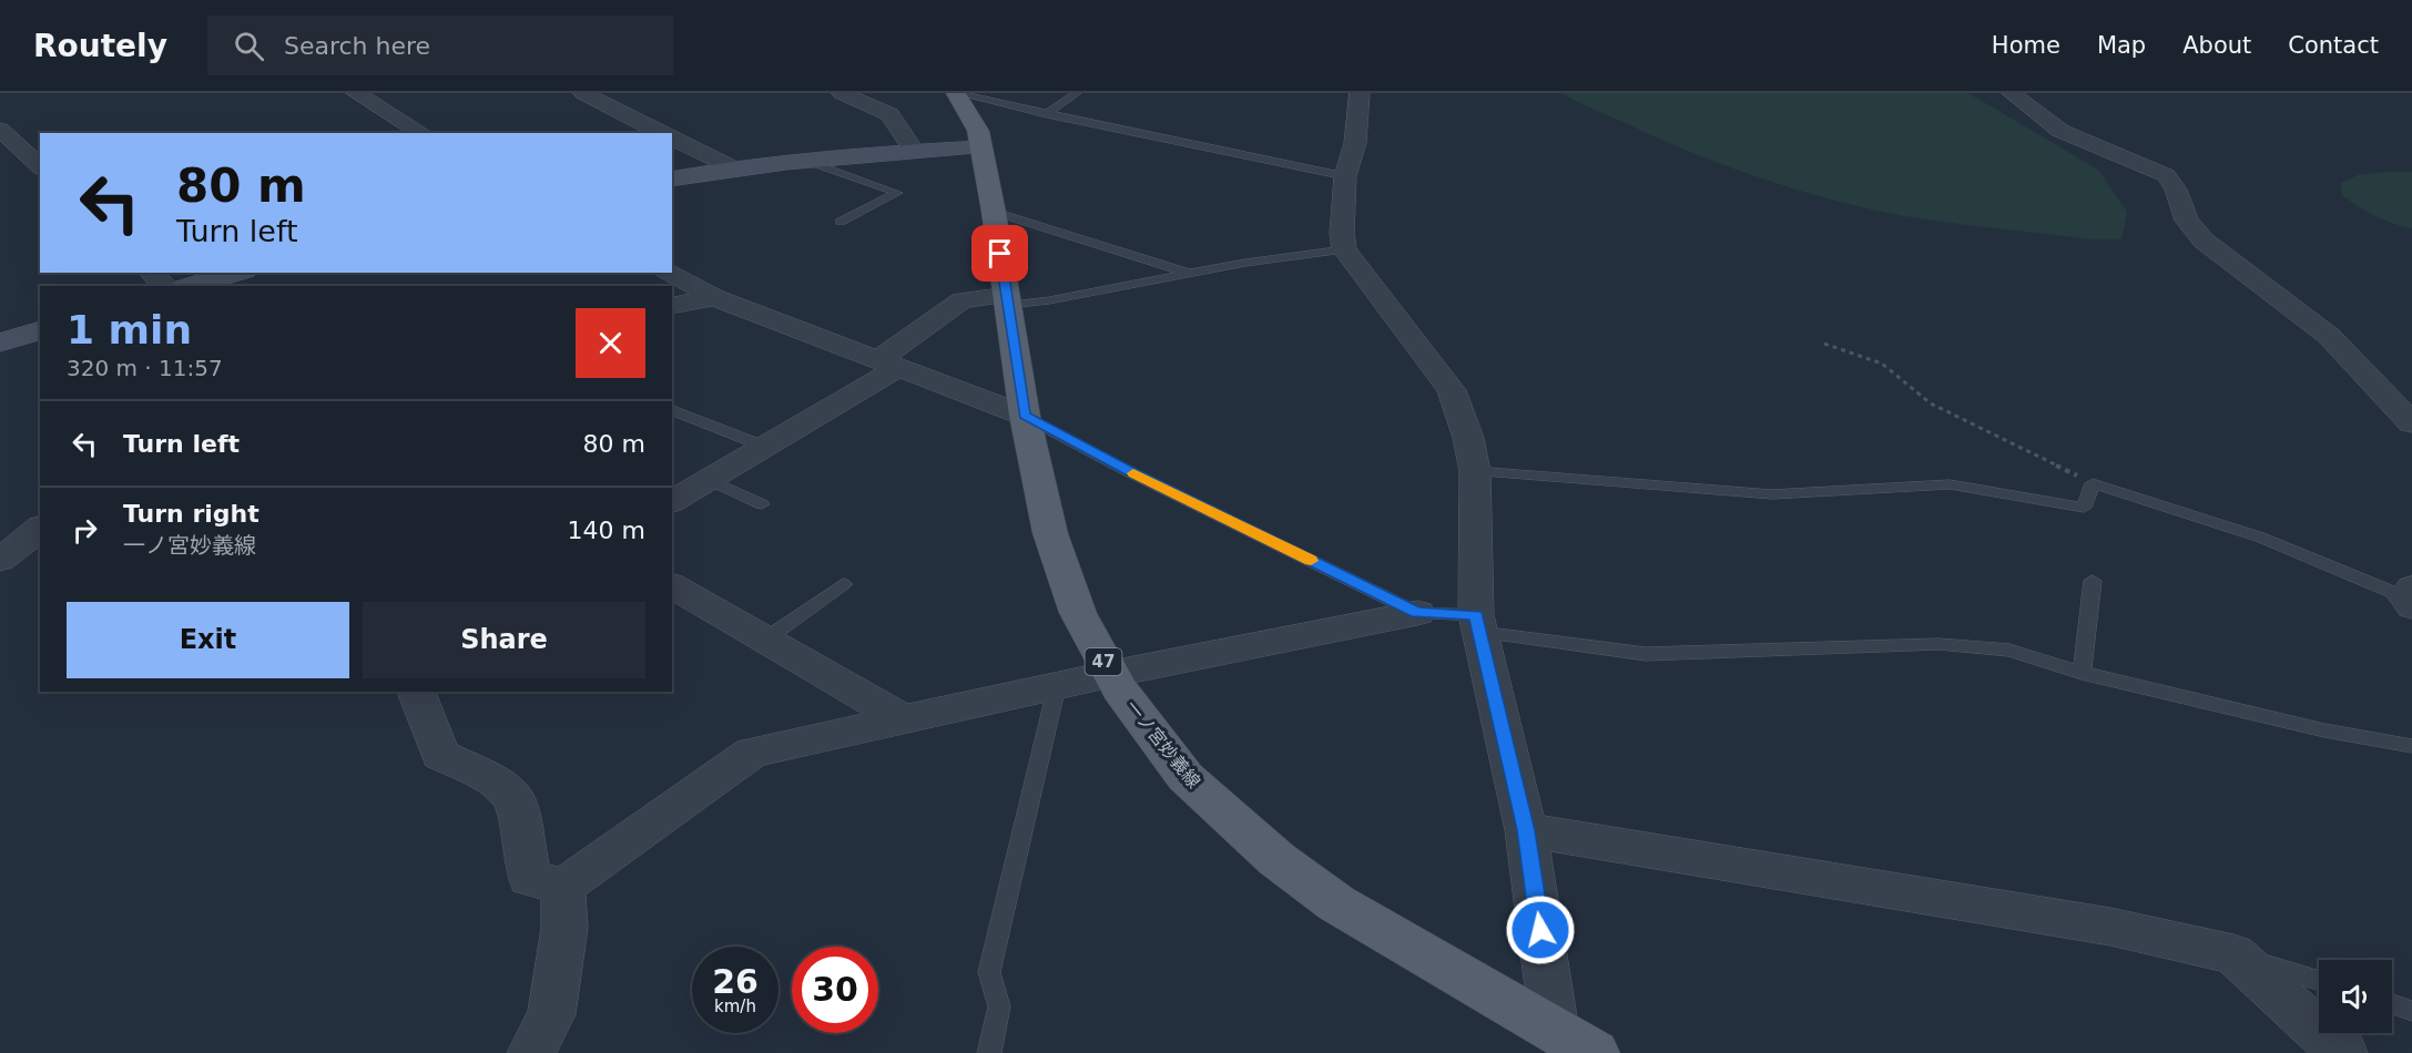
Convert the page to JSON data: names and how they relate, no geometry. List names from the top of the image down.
{
  "streets": {
    "main road": ["47", "一ノ宮妙義線"]
  },
  "page": {
    "header": "Routely",
    "search": "Search here",
    "nav": [
      "Home",
      "Map",
      "About",
      "Contact"
    ],
    "turn": ["80 m", "Turn left"],
    "heading": ["1 min", "320 m · 11:57"],
    "list": [
      {
        "name": "Turn left",
        "value": "80 m"
      },
      {
        "name": "Turn right",
        "note": "一ノ宮妙義線",
        "value": "140 m"
      }
    ],
    "buttons": ["Exit", "Share"],
    "speed": "26 km/h",
    "limit": "30"
  }
}
